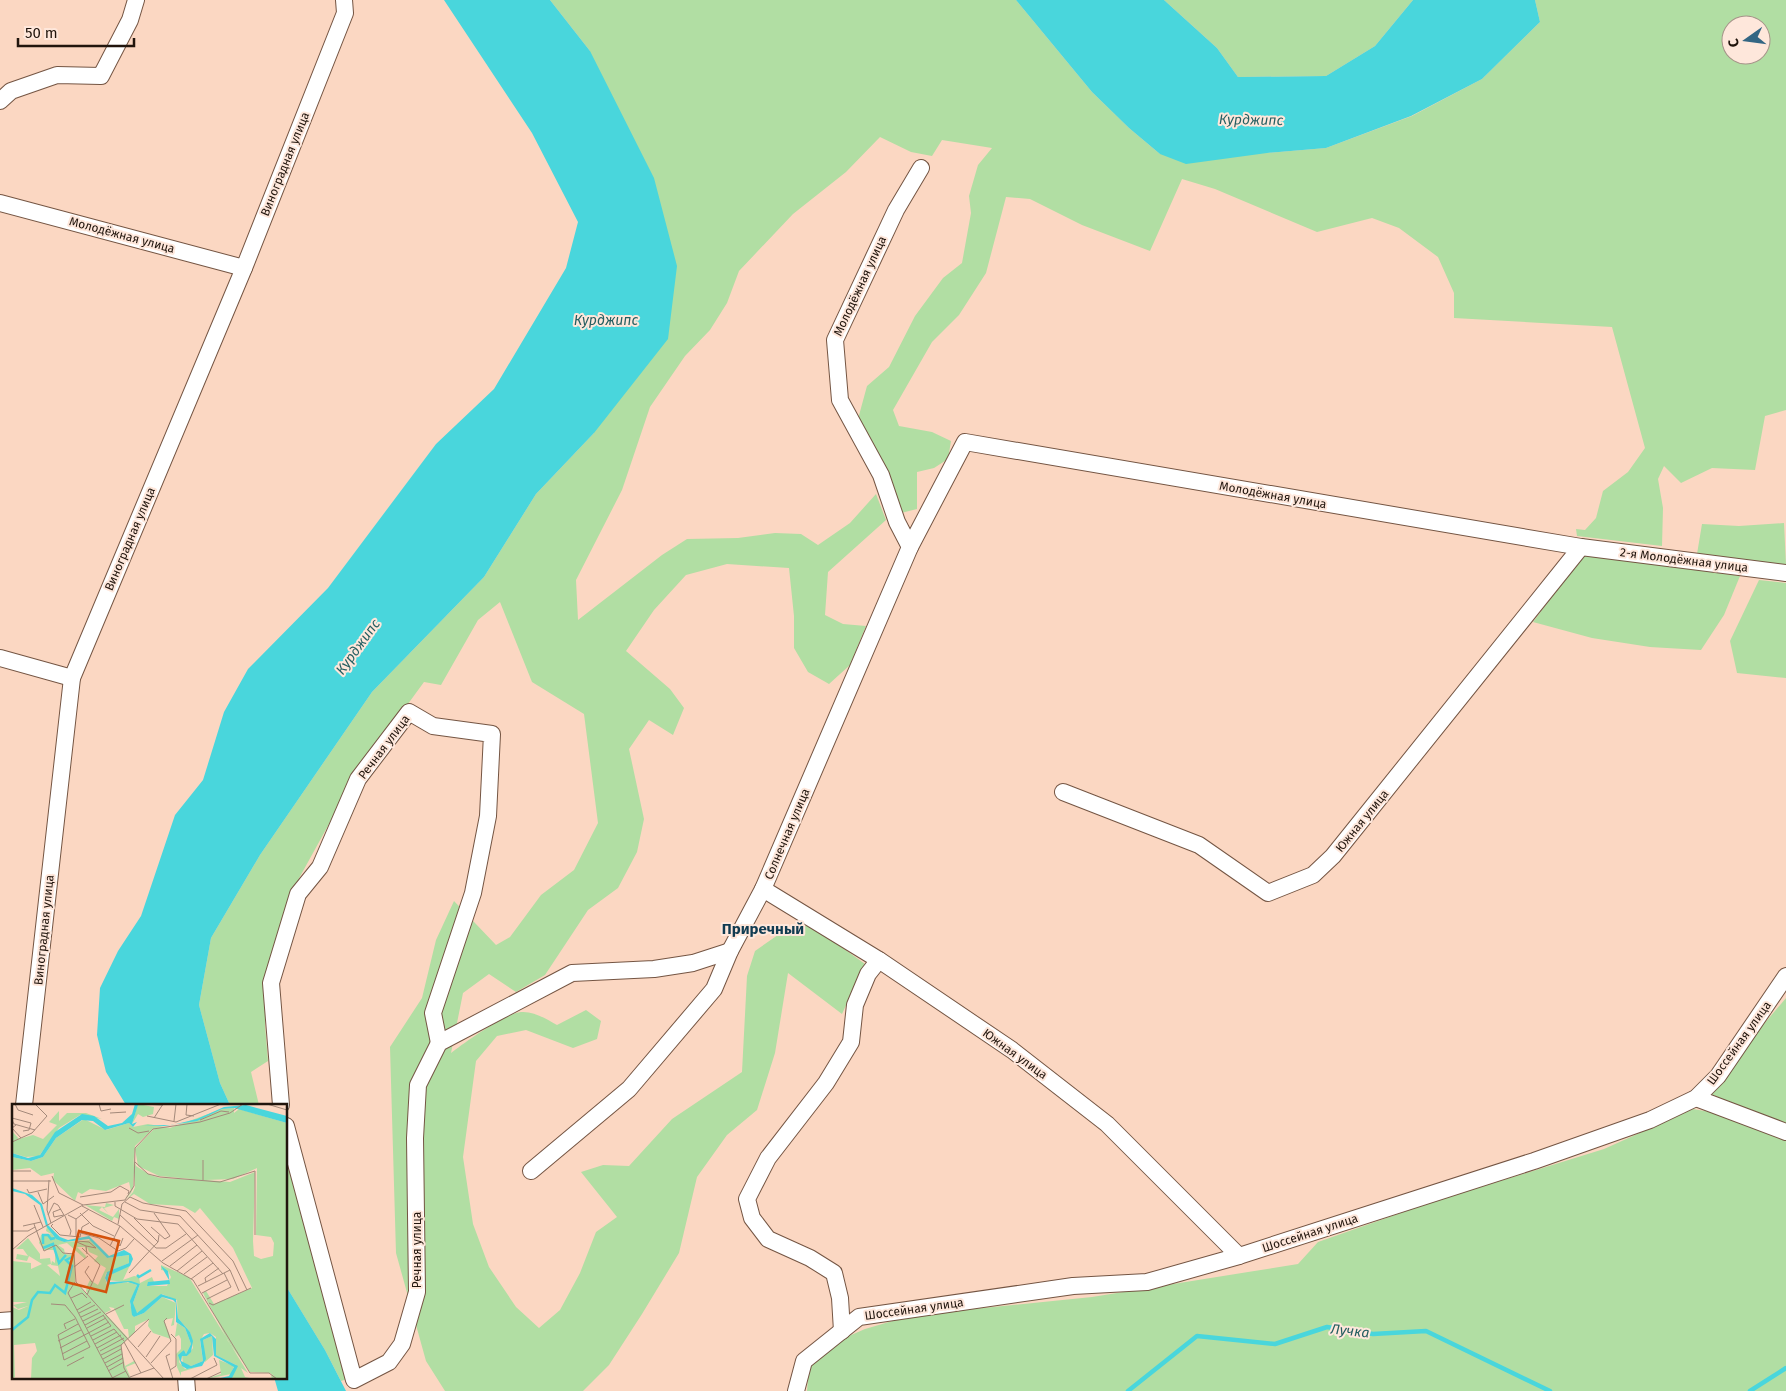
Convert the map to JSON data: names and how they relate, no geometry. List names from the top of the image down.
{
  "streets": {
    "street": [
      "Виноградная улица",
      "Молодёжная улица",
      "2-я Молодёжная улица",
      "Речная улица",
      "Южная улица",
      "Солнечная улица",
      "Шоссейная улица"
    ]
  },
  "crossings": [
    ["Виноградная улица", "Молодёжная улица"],
    ["Молодёжная улица", "2-я Молодёжная улица"],
    ["Молодёжная улица", "Южная улица"],
    ["Молодёжная улица", "Солнечная улица"],
    ["2-я Молодёжная улица", "Южная улица"],
    ["Южная улица", "Солнечная улица"],
    ["Южная улица", "Шоссейная улица"]
  ],
  "districts": ["Приречный"],
  "water": ["Курджипс", "Лучка"],
  "scale_bar": "50 m",
  "north": "left"
}
